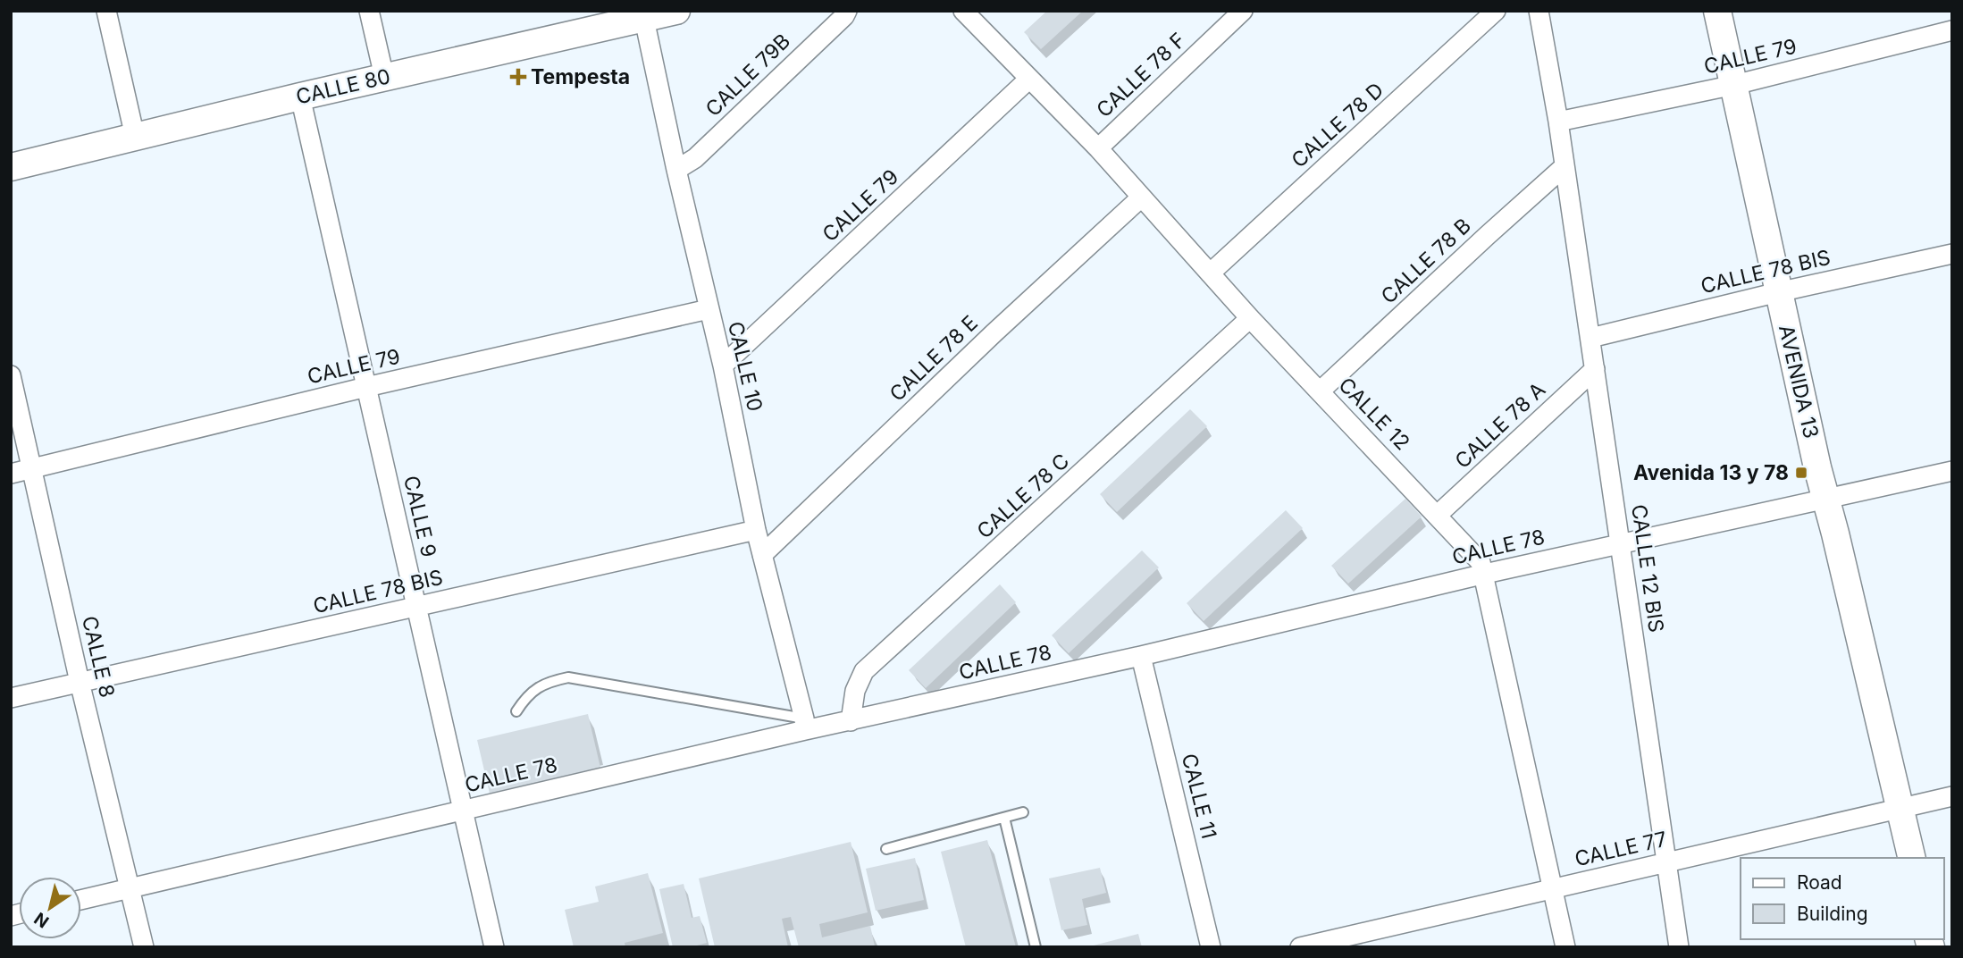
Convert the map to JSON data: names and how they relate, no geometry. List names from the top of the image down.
{
  "streets": {
    "street": [
      "CALLE 79",
      "CALLE 79B",
      "CALLE 78 F",
      "CALLE 80",
      "CALLE 78 D",
      "CALLE 78 B",
      "CALLE 78 BIS",
      "CALLE 78 E",
      "CALLE 10",
      "AVENIDA 13",
      "CALLE 12",
      "CALLE 78 A",
      "CALLE 78 C",
      "CALLE 9",
      "CALLE 78",
      "CALLE 12 BIS",
      "CALLE 8",
      "CALLE 11",
      "CALLE 77"
    ]
  },
  "crossings": [
    ["CALLE 79", "CALLE 10"],
    ["CALLE 79", "AVENIDA 13"],
    ["CALLE 79", "CALLE 12"],
    ["CALLE 79", "CALLE 9"],
    ["CALLE 79", "CALLE 12 BIS"],
    ["CALLE 79", "CALLE 8"],
    ["CALLE 79B", "CALLE 10"],
    ["CALLE 78 F", "CALLE 12"],
    ["CALLE 80", "CALLE 10"],
    ["CALLE 80", "CALLE 9"],
    ["CALLE 78 D", "CALLE 12"],
    ["CALLE 78 B", "CALLE 12"],
    ["CALLE 78 B", "CALLE 12 BIS"],
    ["CALLE 78 BIS", "CALLE 10"],
    ["CALLE 78 BIS", "AVENIDA 13"],
    ["CALLE 78 BIS", "CALLE 9"],
    ["CALLE 78 BIS", "CALLE 12 BIS"],
    ["CALLE 78 BIS", "CALLE 8"],
    ["CALLE 78 E", "CALLE 10"],
    ["CALLE 78 E", "CALLE 12"],
    ["CALLE 10", "CALLE 78"],
    ["AVENIDA 13", "CALLE 78"],
    ["AVENIDA 13", "CALLE 77"],
    ["CALLE 12", "CALLE 78 A"],
    ["CALLE 12", "CALLE 78 C"],
    ["CALLE 12", "CALLE 78"],
    ["CALLE 12", "CALLE 77"],
    ["CALLE 78 A", "CALLE 12 BIS"],
    ["CALLE 78 C", "CALLE 78"],
    ["CALLE 9", "CALLE 78"],
    ["CALLE 78", "CALLE 12 BIS"],
    ["CALLE 78", "CALLE 8"],
    ["CALLE 78", "CALLE 11"],
    ["CALLE 12 BIS", "CALLE 77"]
  ],
  "places": {
    "health": ["Tempesta"],
    "transit": ["Avenida 13 y 78"]
  },
  "legend": ["Road", "Building"],
  "north": "bottom left"
}
